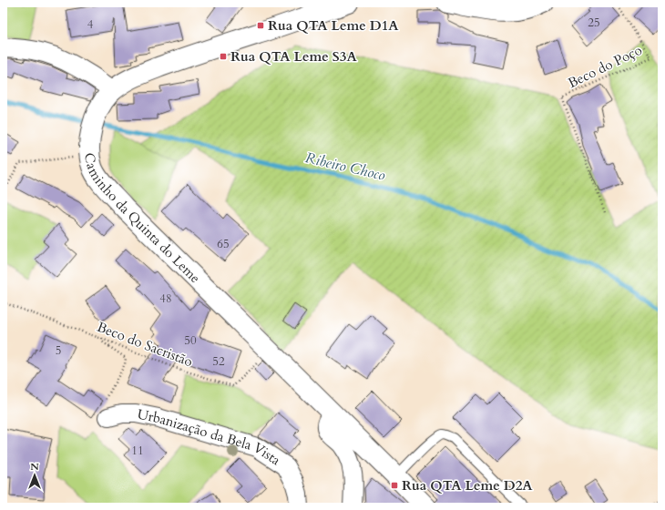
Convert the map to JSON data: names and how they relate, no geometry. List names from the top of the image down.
{
  "streets": {
    "street": ["Caminho da Quinta do Leme", "Urbanização da Bela Vista"],
    "path": ["Beco do Poço", "Beco do Sacristão"]
  },
  "crossings": [
    ["Caminho da Quinta do Leme", "Beco do Sacristão"]
  ],
  "water": ["Ribeiro Choco"],
  "places": {
    "transit": ["Rua QTA Leme D1A", "Rua QTA Leme S3A", "Rua QTA Leme D2A"]
  },
  "house_numbers": [
    "25",
    "4",
    "65",
    "48",
    "50",
    "5",
    "52",
    "11"
  ],
  "north": "top"
}
